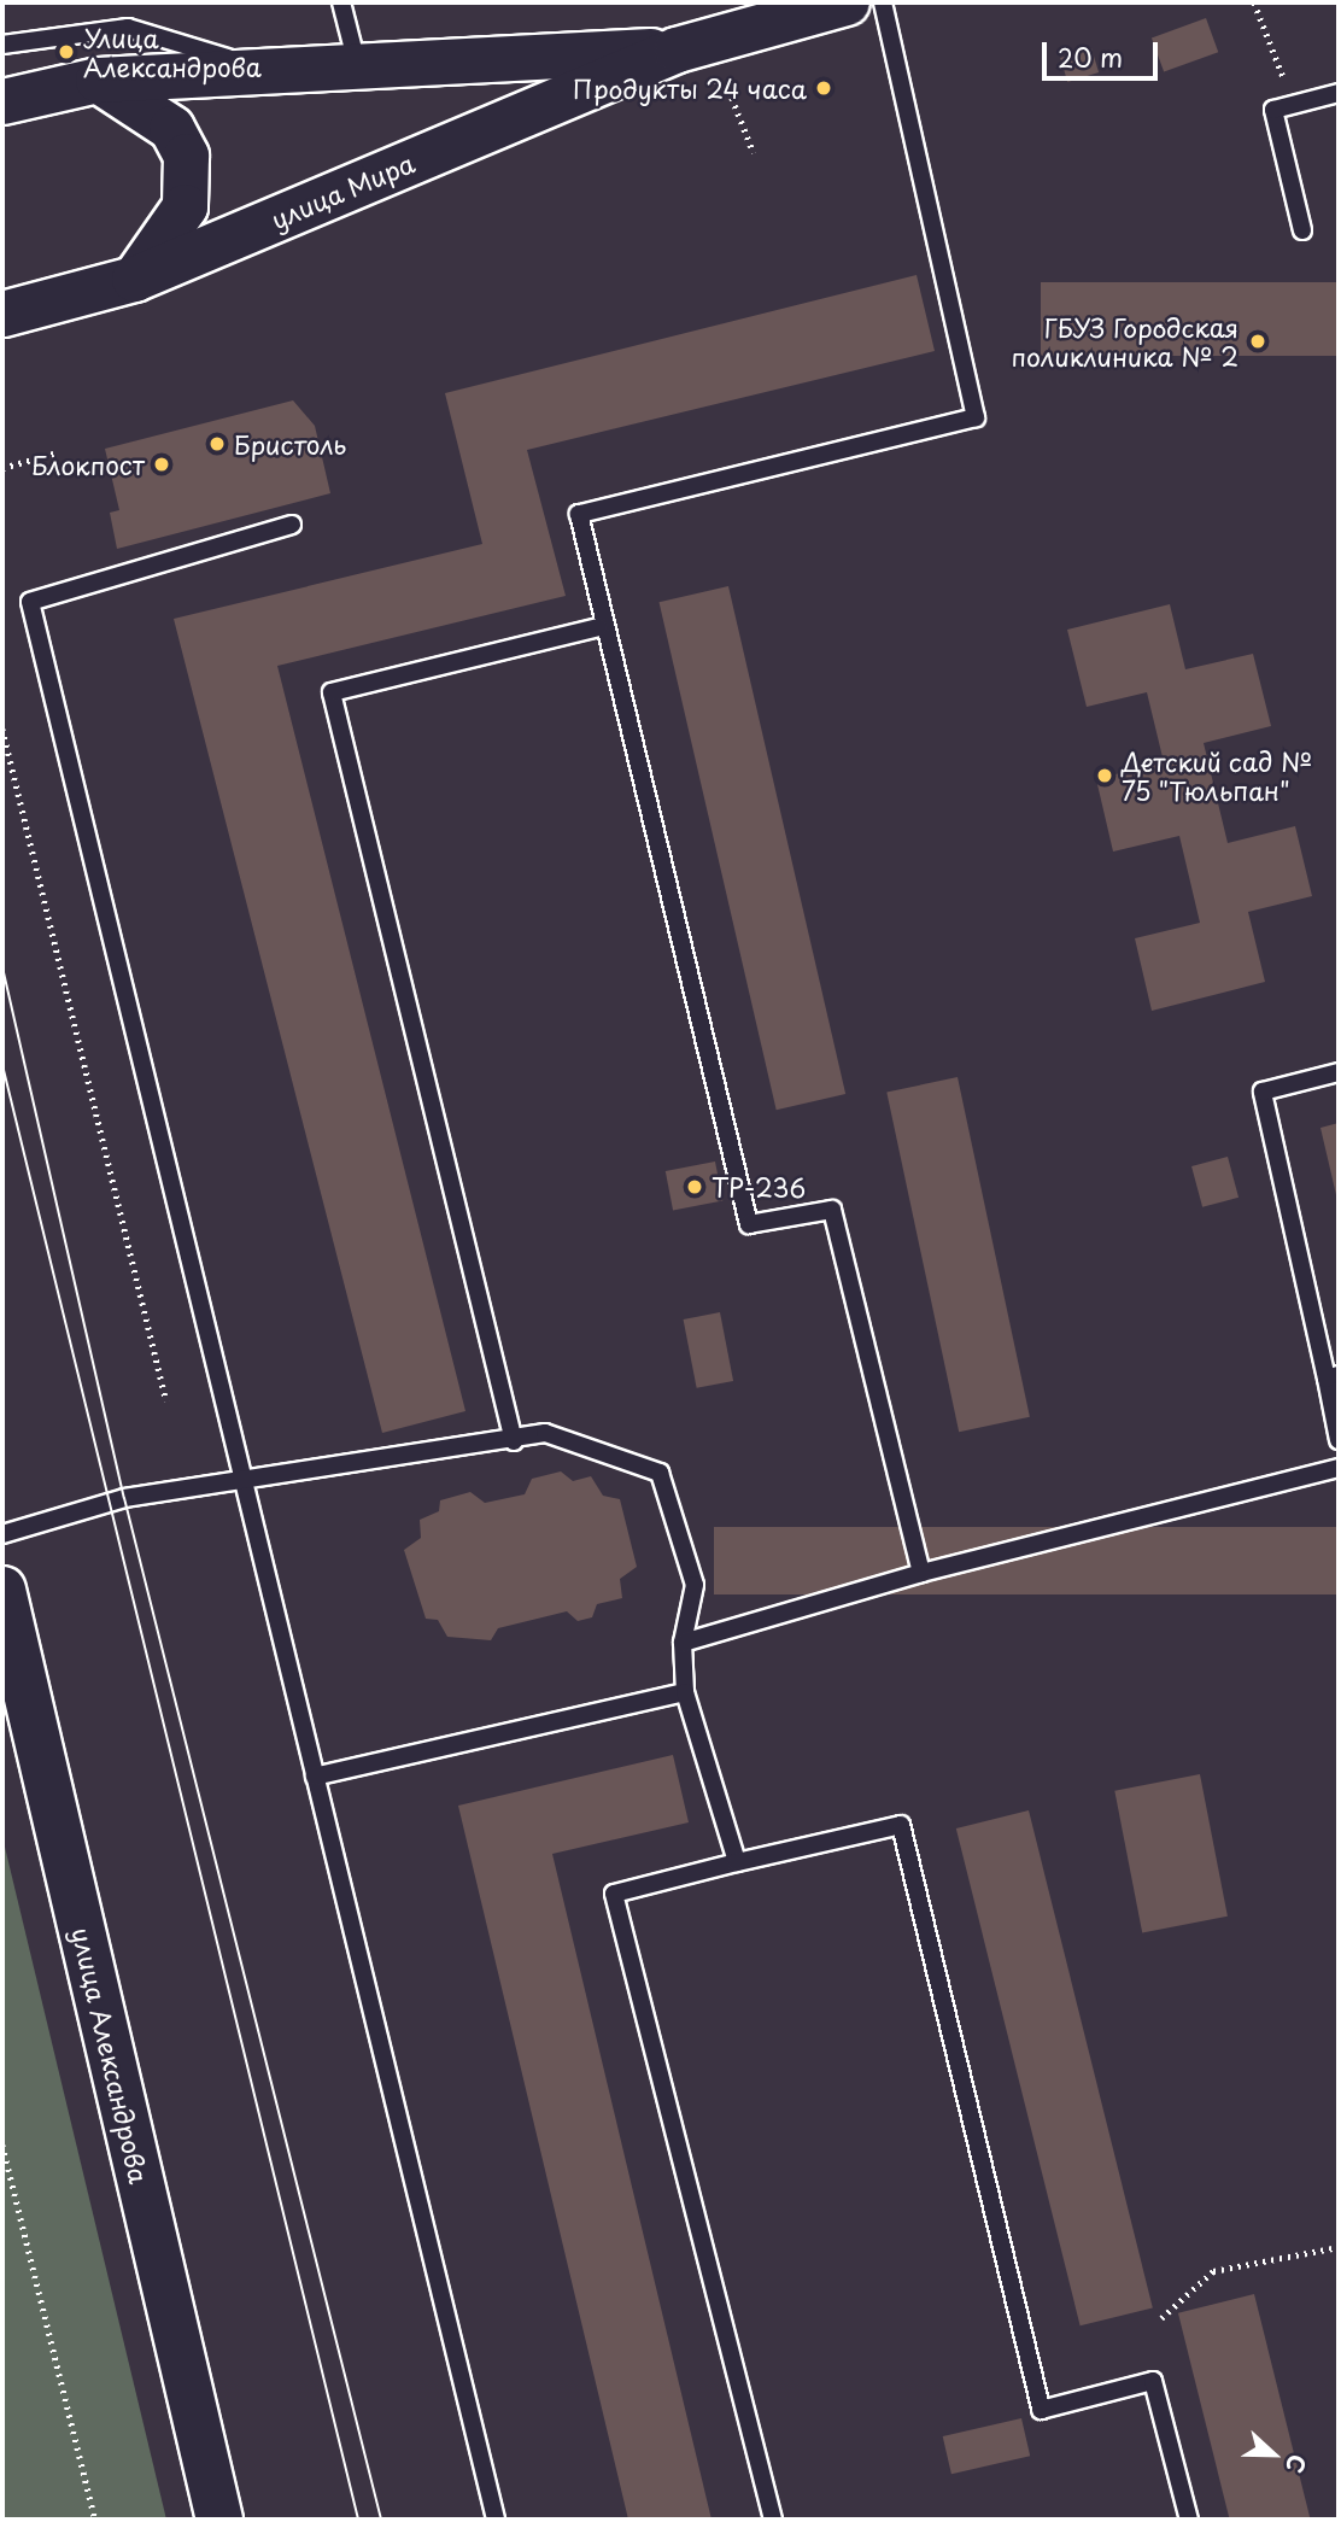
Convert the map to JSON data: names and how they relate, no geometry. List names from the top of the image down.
{
  "streets": {
    "main road": ["улица Александрова"],
    "street": ["улица Мира"]
  },
  "places": [
    "Улица Александрова",
    "Продукты 24 часа",
    "ГБУЗ Городская поликлиника № 2",
    "Бристоль",
    "Блокпост",
    "Детский сад № 75 \"Тюльпан\"",
    "ТР-236"
  ],
  "scale_bar": "20 m",
  "north": "right"
}
